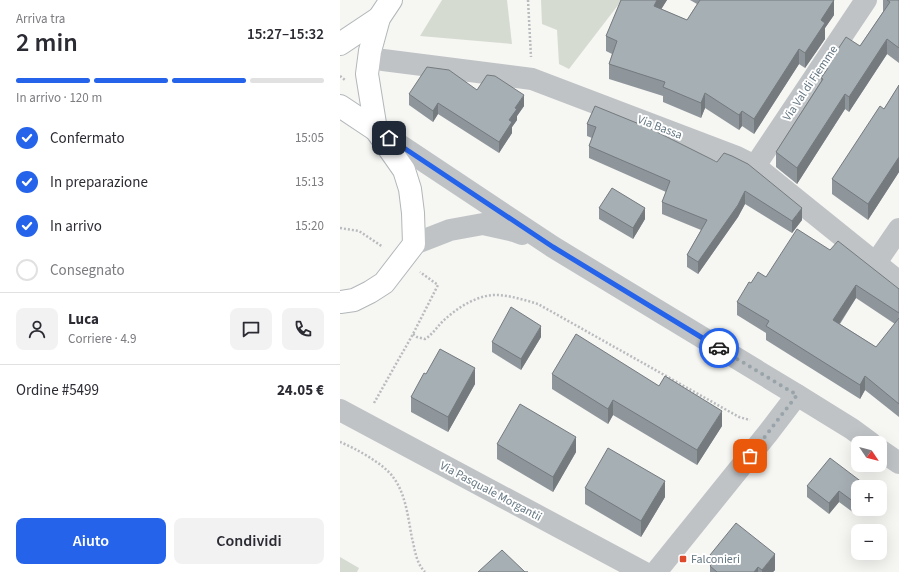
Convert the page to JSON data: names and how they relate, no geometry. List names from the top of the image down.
{
  "streets": {
    "street": ["Via Val di Fiemme", "Via Bassa", "Via Pasquale Morgantii"]
  },
  "crossings": [
    ["Via Val di Fiemme", "Via Bassa"]
  ],
  "places": {
    "transit": ["Falconieri"]
  },
  "north": "bottom right",
  "page": {
    "heading": ["2 min", "Arriva tra", "15:27–15:32"],
    "panel": [
      "Luca",
      "Corriere · 4.9",
      "Ordine #5499",
      "24.05 €"
    ],
    "bar": "In arrivo · 120 m",
    "list": [
      ["Confermato", "15:05"],
      ["In preparazione", "15:13"],
      ["In arrivo", "15:20"],
      "Consegnato"
    ],
    "map_buttons": ["+", "−"],
    "buttons": ["Aiuto", "Condividi"]
  }
}
